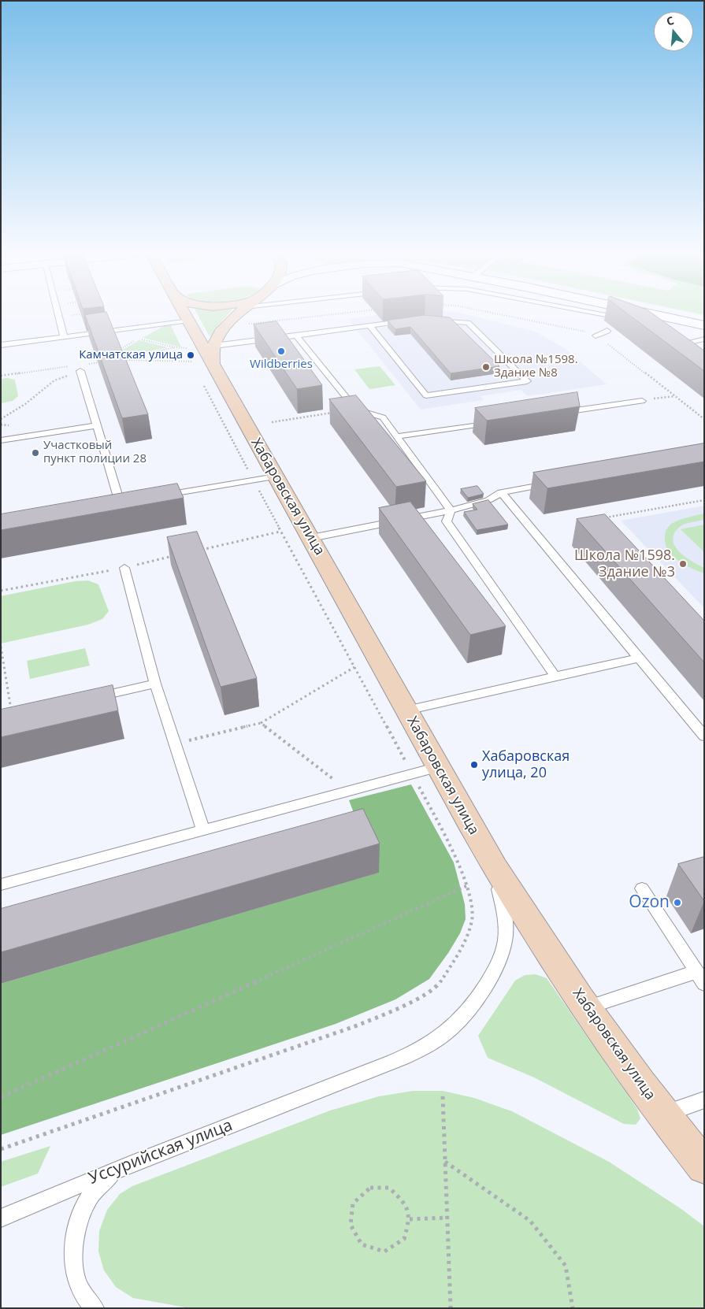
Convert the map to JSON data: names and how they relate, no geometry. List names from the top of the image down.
{
  "streets": {
    "main road": ["Хабаровская улица"],
    "lane": ["Уссурийская улица"]
  },
  "crossings": [
    ["Хабаровская улица", "Уссурийская улица"]
  ],
  "places": [
    "Wildberries",
    "Камчатская улица",
    "Школа №1598. Здание №8",
    "Участковый пункт полиции 28",
    "Школа №1598. Здание №3",
    "Хабаровская улица, 20",
    "Ozon"
  ],
  "north": "top"
}
